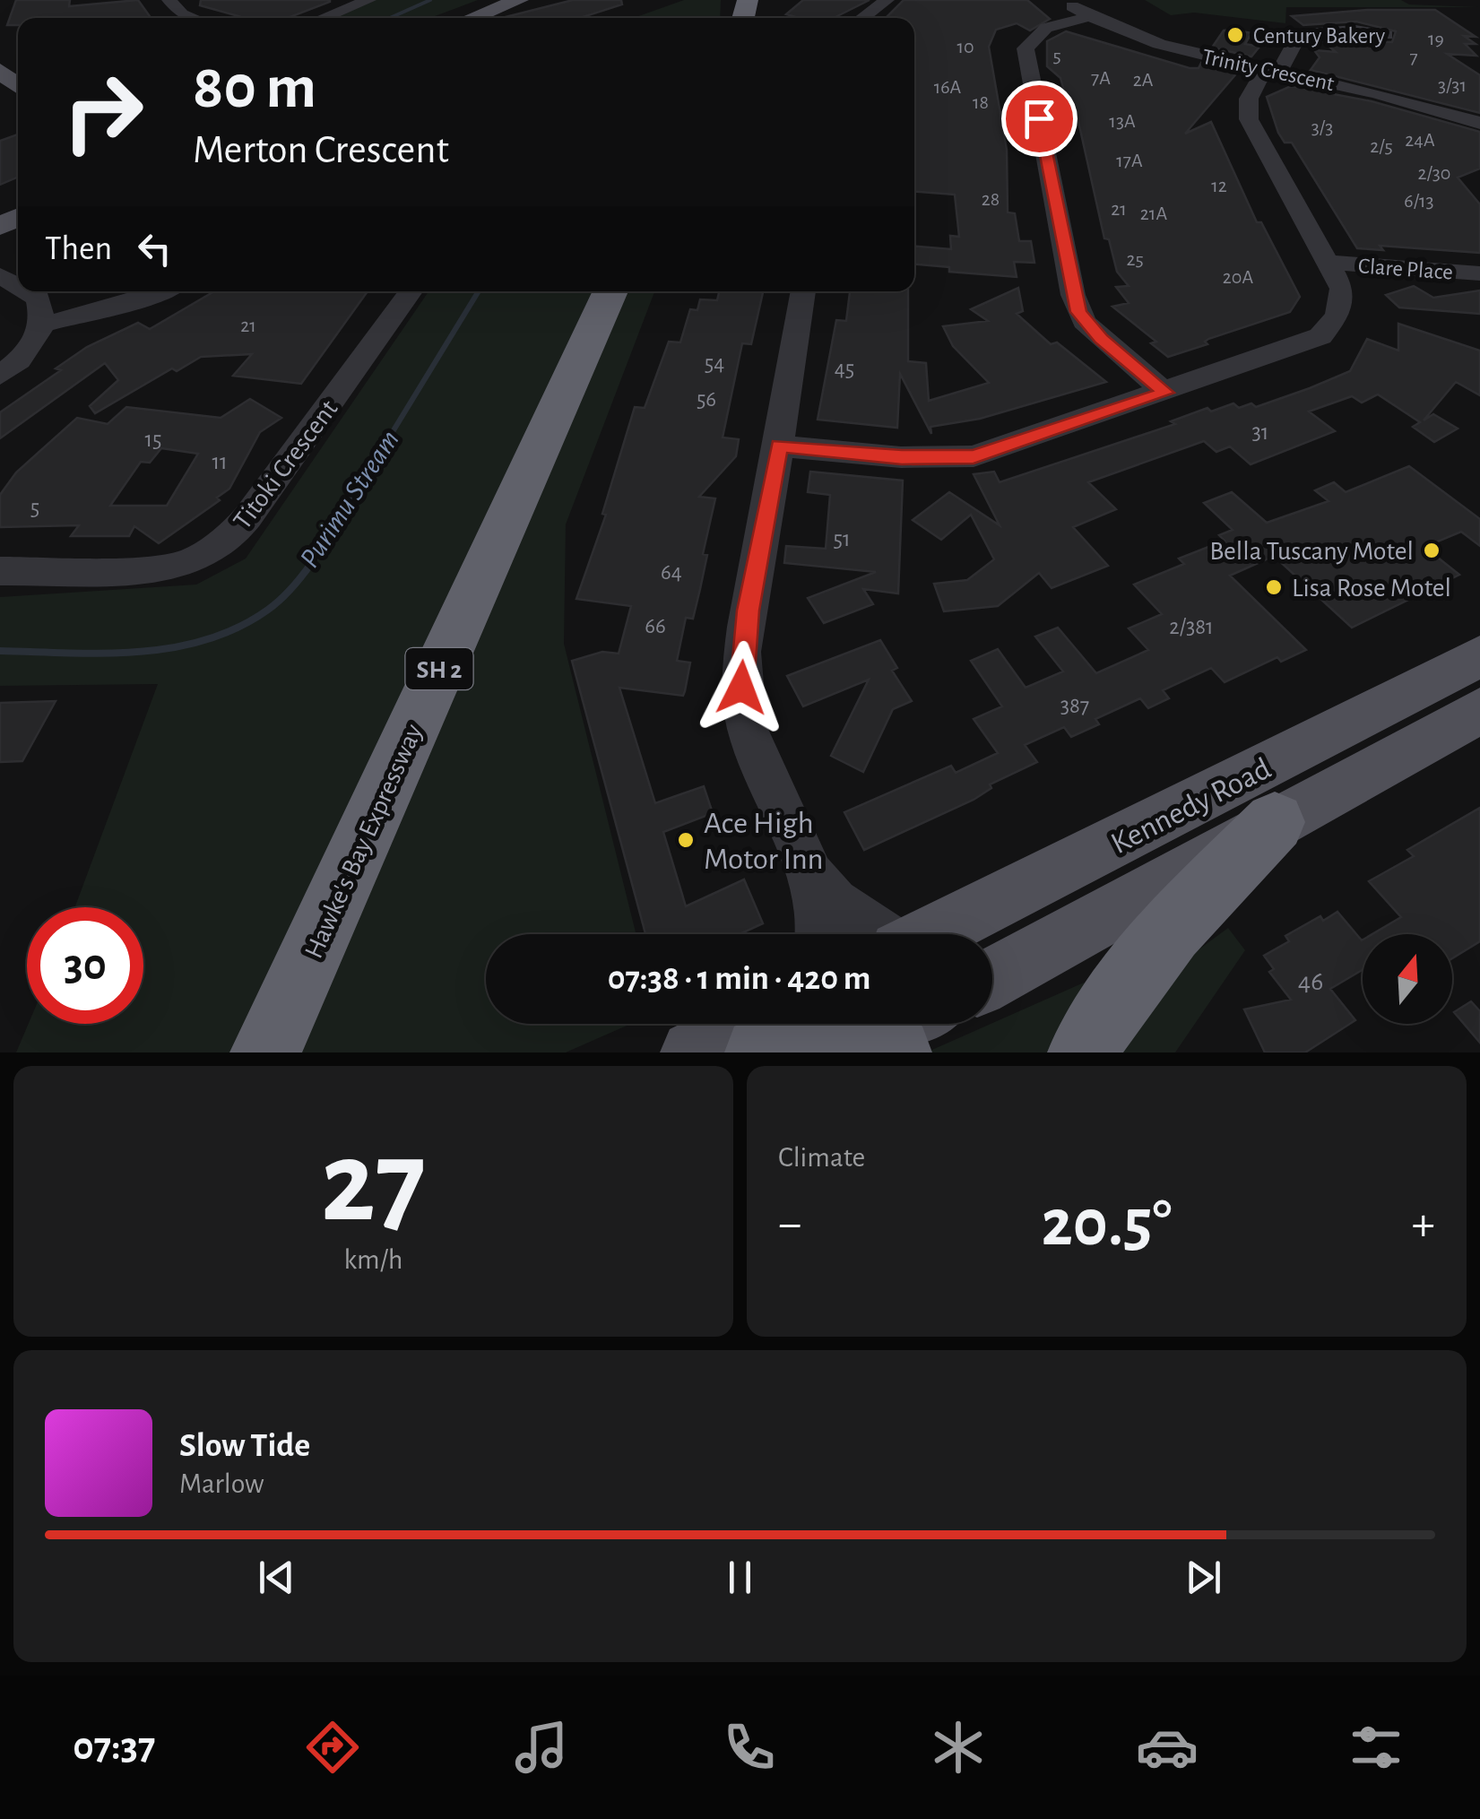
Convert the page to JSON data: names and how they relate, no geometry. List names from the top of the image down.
{
  "streets": {
    "highway": ["SH 2", "Hawke's Bay Expressway"],
    "main road": ["Kennedy Road"],
    "street": ["Trinity Crescent", "Clare Place", "Titoki Crescent"]
  },
  "water": ["Purimu Stream"],
  "places": [
    "Century Bakery",
    "Bella Tuscany Motel",
    "Lisa Rose Motel",
    "Ace High Motor Inn"
  ],
  "house_numbers": [
    "19",
    "10",
    "5",
    "7",
    "7A",
    "2A",
    "3/31",
    "16A",
    "18",
    "13A",
    "3/3",
    "24A",
    "2/5",
    "17A",
    "2/30",
    "12",
    "28",
    "6/13",
    "21",
    "21A",
    "25",
    "20A",
    "21",
    "54",
    "45",
    "56",
    "31",
    "15",
    "11",
    "5",
    "51",
    "64",
    "66",
    "2/381",
    "387",
    "46"
  ],
  "north": "top",
  "page": {
    "turn": ["80 m", "Merton Crescent"],
    "then": "Then",
    "limit": "30",
    "trip": "07:38 · 1 min · 420 m",
    "tile": [
      ["27", "km/h"],
      "Climate"
    ],
    "heat": ["−", "20.5°", "+"],
    "song": ["Slow Tide", "Marlow"],
    "tabs": "07:37"
  }
}
